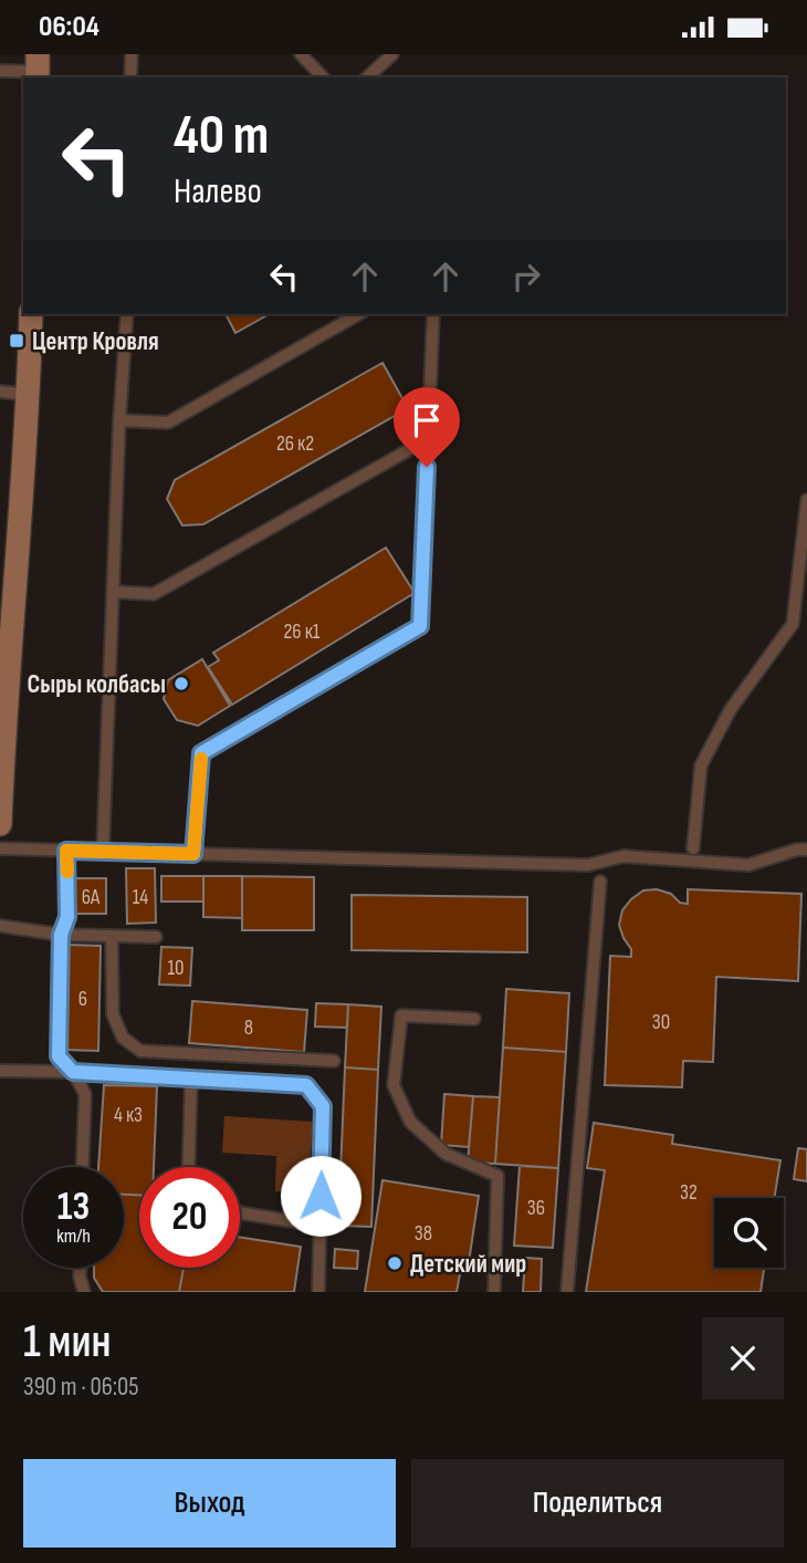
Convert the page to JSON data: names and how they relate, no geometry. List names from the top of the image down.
{
  "places": {
    "transit": ["Центр Кровля"],
    "other": ["Сыры колбасы", "Детский мир"]
  },
  "house_numbers": [
    "26 к2",
    "26 к1",
    "6А",
    "14",
    "10",
    "6",
    "30",
    "8",
    "4 к3",
    "32",
    "36",
    "38"
  ],
  "page": {
    "status": "06:04",
    "turn": ["40 m", "Налево"],
    "speed": "13 km/h",
    "limit": "20",
    "heading": ["1 мин", "390 m · 06:05"],
    "buttons": ["Выход", "Поделиться"]
  }
}
